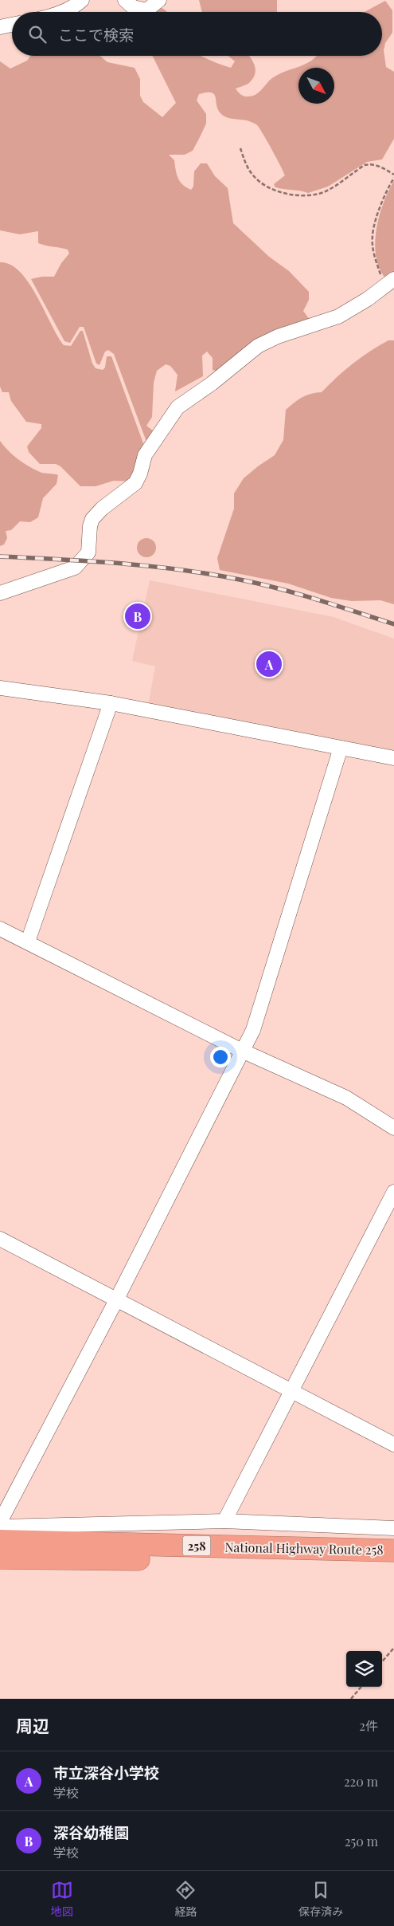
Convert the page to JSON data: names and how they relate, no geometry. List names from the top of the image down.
{
  "streets": {
    "highway": ["258", "National Highway Route 258"]
  },
  "north": "bottom right",
  "page": {
    "search": "ここで検索",
    "pins": ["B", "A"],
    "heading": ["周辺", "2件"],
    "list": [
      {
        "mark": "A",
        "name": "市立深谷小学校",
        "note": "学校",
        "value": "220 m"
      },
      {
        "mark": "B",
        "name": "深谷幼稚園",
        "note": "学校",
        "value": "250 m"
      }
    ],
    "nav": ["地図", "経路", "保存済み"]
  }
}
